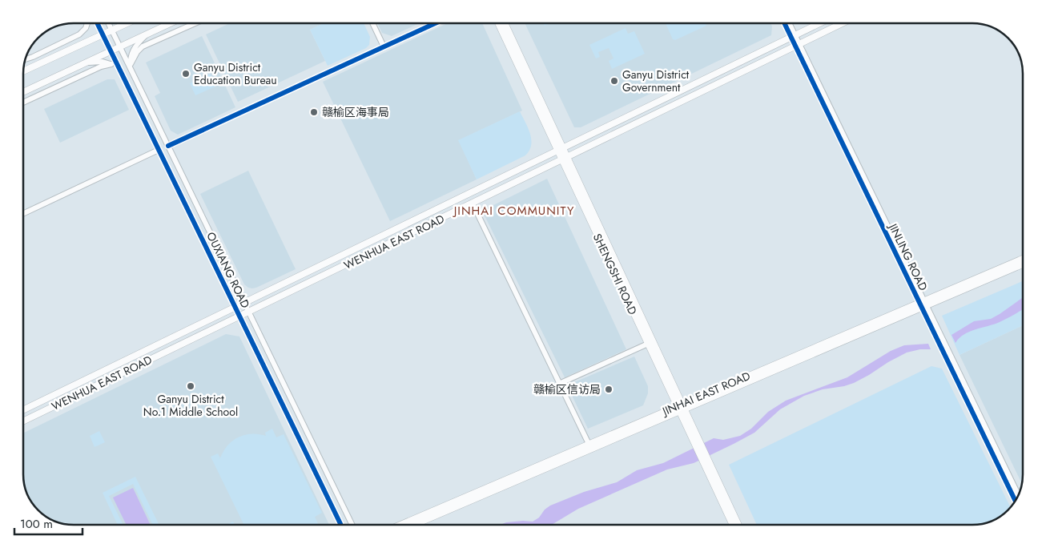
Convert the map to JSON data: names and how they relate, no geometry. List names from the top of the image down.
{
  "streets": {
    "main road": ["WENHUA EAST ROAD", "SHENGSHI ROAD", "JINHAI EAST ROAD"],
    "street": ["JINLING ROAD", "OUXIANG ROAD"]
  },
  "crossings": [
    ["WENHUA EAST ROAD", "JINLING ROAD"],
    ["WENHUA EAST ROAD", "OUXIANG ROAD"],
    ["WENHUA EAST ROAD", "SHENGSHI ROAD"],
    ["JINLING ROAD", "JINHAI EAST ROAD"],
    ["SHENGSHI ROAD", "JINHAI EAST ROAD"]
  ],
  "districts": ["JINHAI COMMUNITY"],
  "places": [
    "Ganyu District Education Bureau",
    "Ganyu District Government",
    "赣榆区海事局",
    "Ganyu District No.1 Middle School",
    "赣榆区信访局"
  ],
  "scale_bar": "100 m"
}
